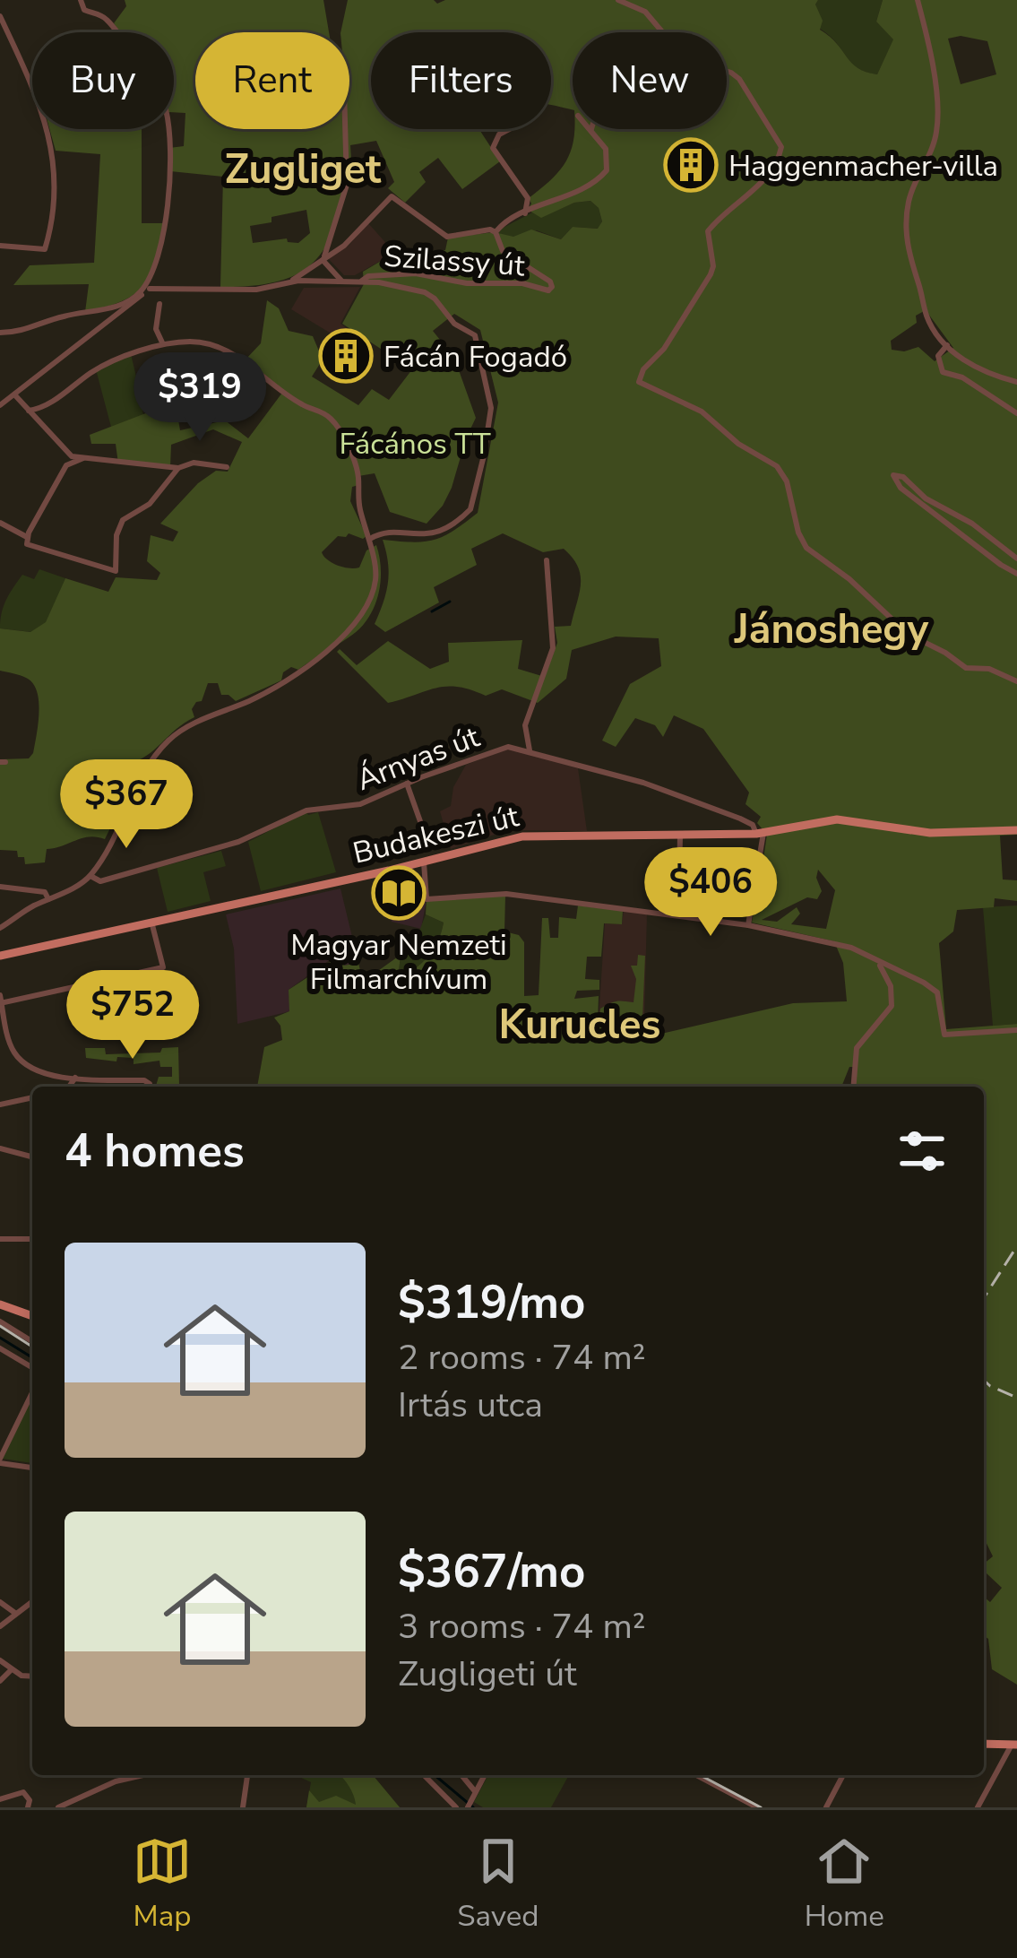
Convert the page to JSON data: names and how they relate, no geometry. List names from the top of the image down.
{
  "streets": {
    "main road": ["Budakeszi út"],
    "street": ["Szilassy út", "Árnyas út"]
  },
  "crossings": [
    ["Árnyas út", "Budakeszi út"]
  ],
  "districts": ["Zugliget", "Jánoshegy", "Kurucles"],
  "parks": ["Fácános TT"],
  "places": {
    "building": ["Haggenmacher-villa", "Fácán Fogadó"],
    "library": ["Magyar Nemzeti Filmarchívum"]
  },
  "page": {
    "chip": [
      "Buy",
      "Rent",
      "Filters",
      "New"
    ],
    "price": [
      "$319",
      "$367",
      "$406",
      "$752"
    ],
    "heading": "4 homes",
    "list": [
      {
        "name": "$319/mo",
        "note": "2 rooms · 74 m² · Irtás utca"
      },
      {
        "name": "$367/mo",
        "note": "3 rooms · 74 m² · Zugligeti út"
      }
    ],
    "tabs": ["Map", "Saved", "Home"]
  }
}
